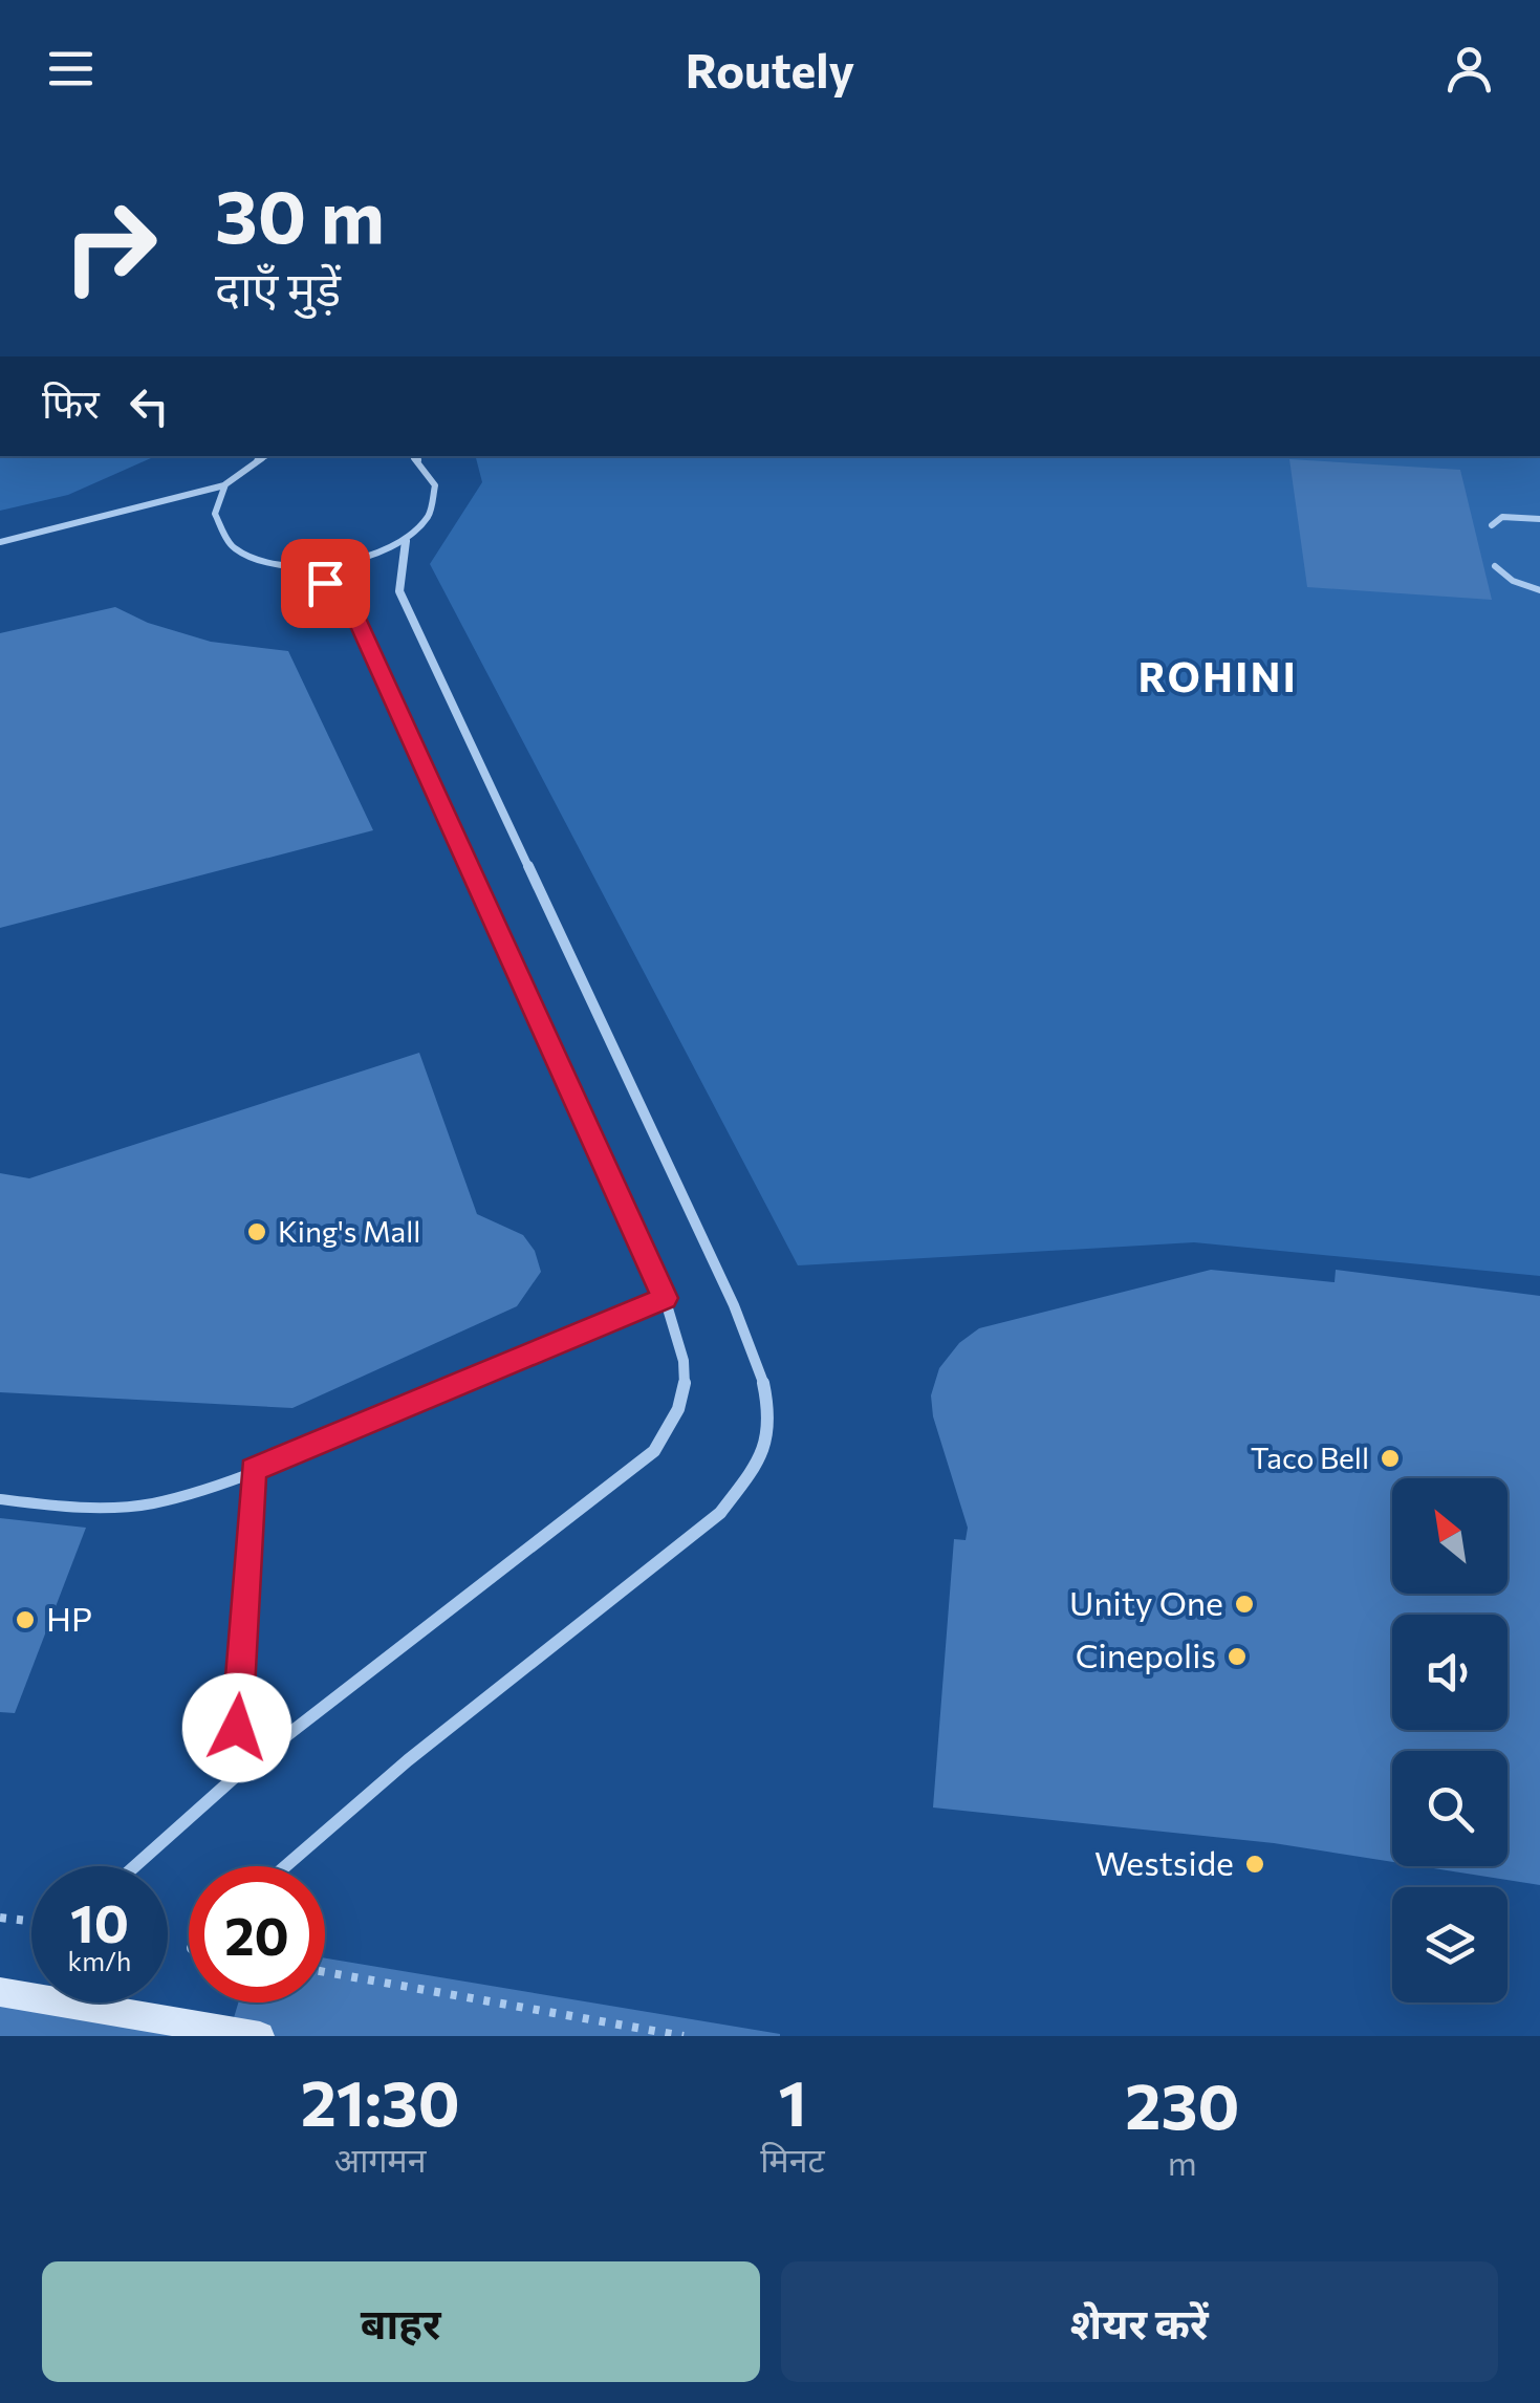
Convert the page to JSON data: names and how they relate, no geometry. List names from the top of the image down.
{
  "districts": ["ROHINI"],
  "places": [
    "King's Mall",
    "Taco Bell",
    "Unity One",
    "HP",
    "Cinepolis",
    "Westside"
  ],
  "north": "top left",
  "page": {
    "header": "Routely",
    "turn": ["30 m", "दाएँ मुड़ें"],
    "then": "फिर",
    "speed": "10 km/h",
    "limit": "20",
    "eta": [
      "21:30",
      "आगमन",
      "1",
      "मिनट",
      "230",
      "m"
    ],
    "buttons": ["बाहर", "शेयर करें"]
  }
}
